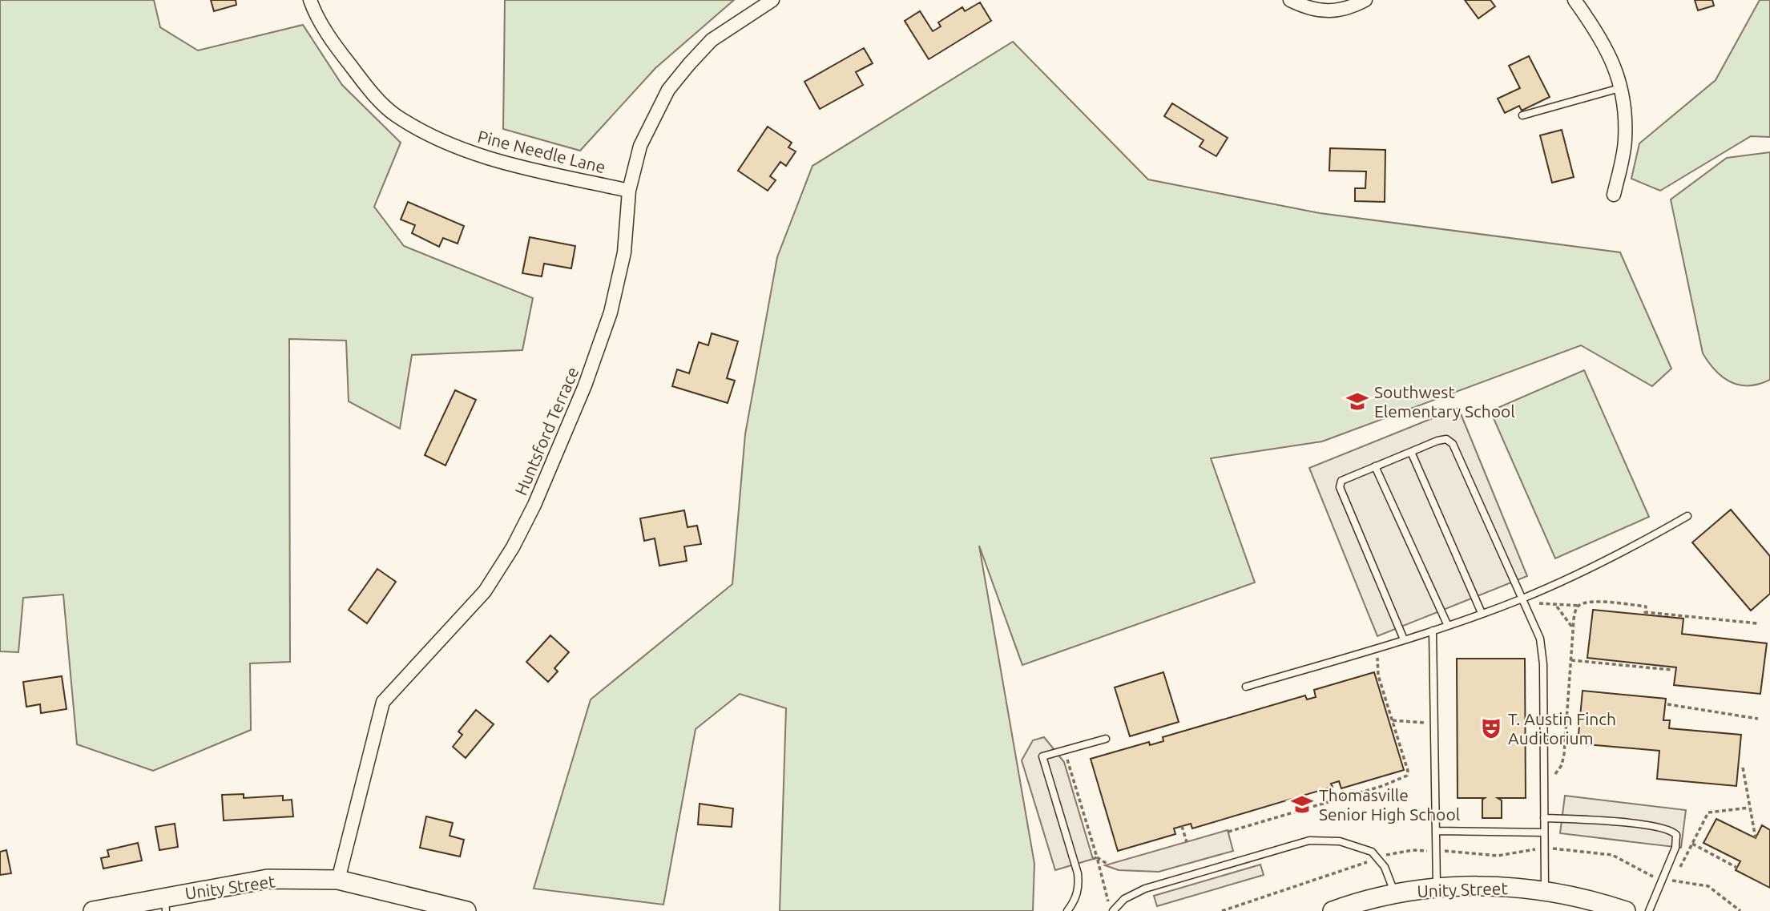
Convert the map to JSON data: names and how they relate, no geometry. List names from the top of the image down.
{
  "streets": {
    "street": ["Pine Needle Lane", "Huntsford Terrace", "Unity Street"]
  },
  "crossings": [
    ["Pine Needle Lane", "Huntsford Terrace"],
    ["Huntsford Terrace", "Unity Street"]
  ],
  "places": {
    "school or university": ["Southwest Elementary School", "Thomasville Senior High School"],
    "theatre": ["T. Austin Finch Auditorium"]
  }
}
